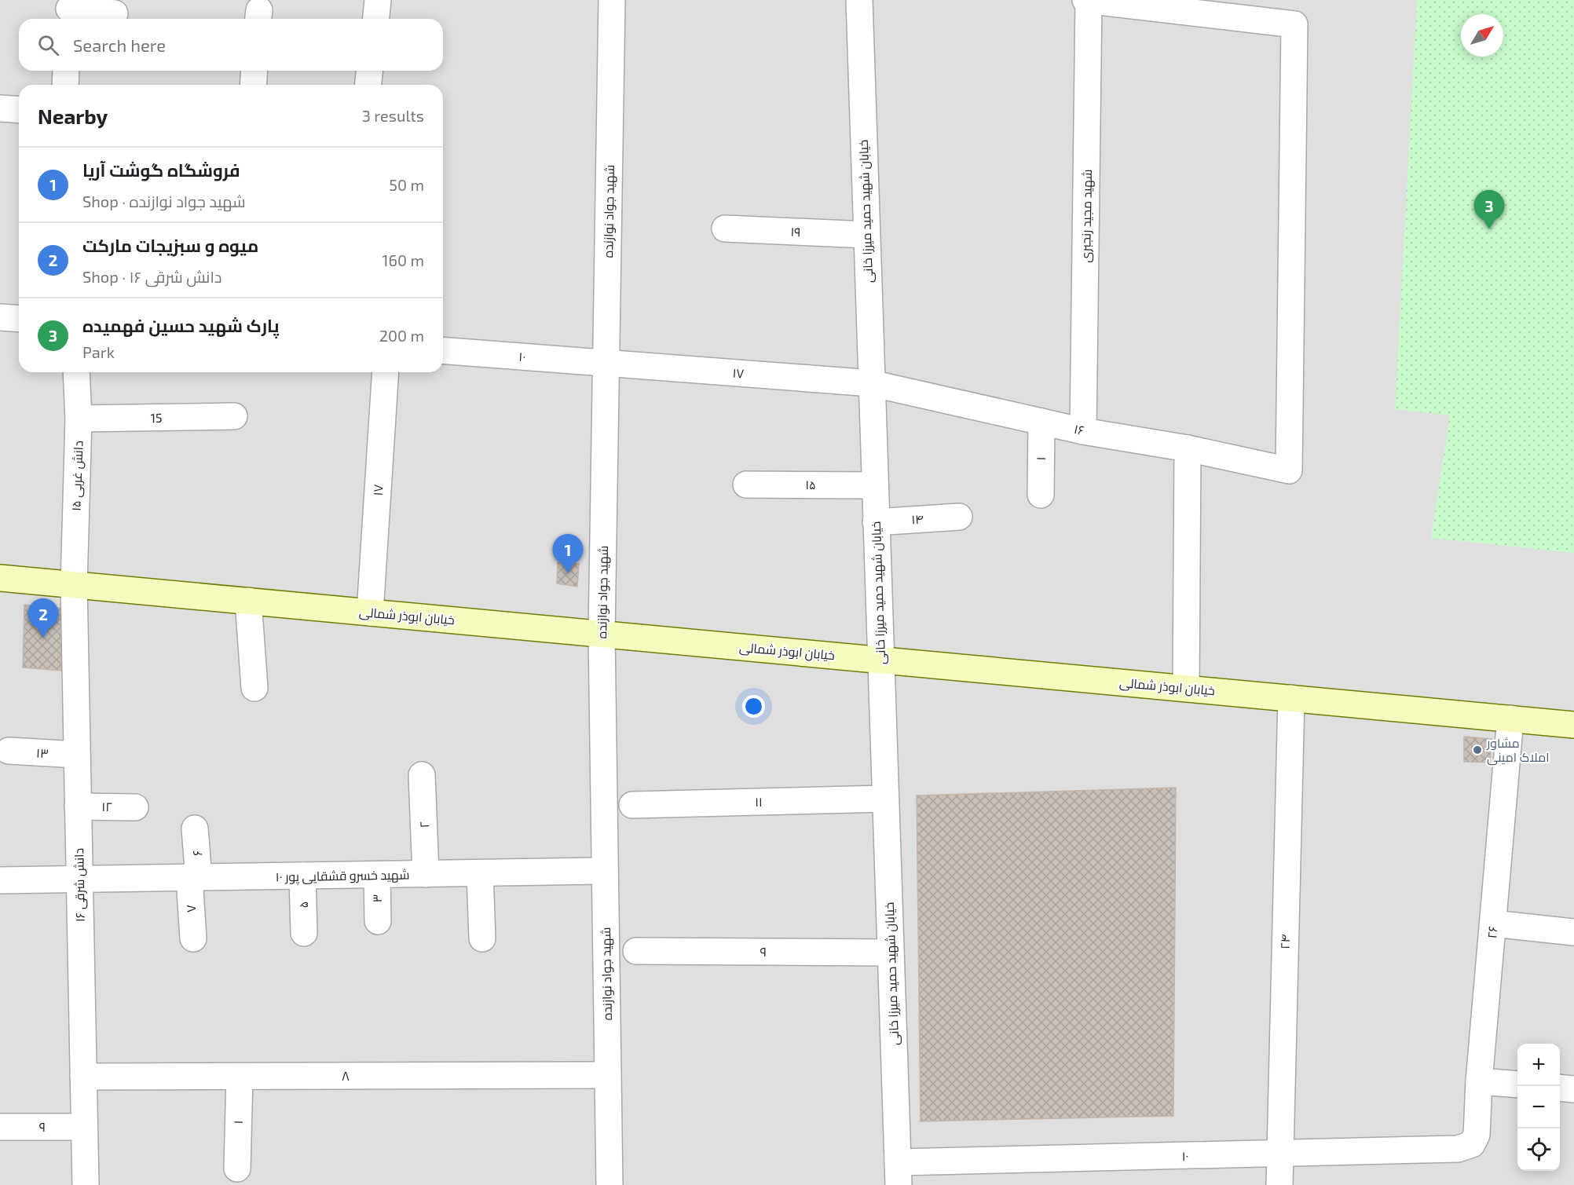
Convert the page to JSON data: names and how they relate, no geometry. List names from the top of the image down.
{
  "streets": {
    "street": [
      "شهید جواد نوازنده",
      "خیابان شهید حمید میرزا خانی",
      "شهید مجید رنجبری",
      "۱۹",
      "۱۰",
      "۱۷",
      "15",
      "۱۶",
      "۱",
      "دانش غربی ۱۵",
      "۱۵",
      "۱۴",
      "خیابان ابوذر شمالی",
      "۱۳",
      "۱۱",
      "۱۲",
      "۲",
      "۶",
      "شهید خسرو قشقایی پور ۱۰",
      "دانش شرقی ۱۶",
      "۳",
      "۵",
      "۷",
      "۲۶",
      "۲۴",
      "۹",
      "۸"
    ]
  },
  "crossings": [
    ["شهید جواد نوازنده", "۱۰"],
    ["شهید جواد نوازنده", "۱۷"],
    ["شهید جواد نوازنده", "خیابان ابوذر شمالی"],
    ["شهید جواد نوازنده", "شهید خسرو قشقایی پور ۱۰"],
    ["شهید جواد نوازنده", "۸"],
    ["خیابان شهید حمید میرزا خانی", "۱۹"],
    ["خیابان شهید حمید میرزا خانی", "۱۰"],
    ["خیابان شهید حمید میرزا خانی", "۱۷"],
    ["خیابان شهید حمید میرزا خانی", "۱۶"],
    ["خیابان شهید حمید میرزا خانی", "۱۵"],
    ["خیابان شهید حمید میرزا خانی", "۱۴"],
    ["خیابان شهید حمید میرزا خانی", "خیابان ابوذر شمالی"],
    ["خیابان شهید حمید میرزا خانی", "۱۱"],
    ["خیابان شهید حمید میرزا خانی", "۹"],
    ["شهید مجید رنجبری", "۱۶"],
    ["۱۰", "۱۷"],
    ["۱۰", "۲۶"],
    ["۱۰", "۲۴"],
    ["۱۷", "۱۶"],
    ["۱۷", "خیابان ابوذر شمالی"],
    ["15", "دانش غربی ۱۵"],
    ["۱۶", "۱"],
    ["۱", "۸"],
    ["دانش غربی ۱۵", "خیابان ابوذر شمالی"],
    ["دانش غربی ۱۵", "دانش شرقی ۱۶"],
    ["خیابان ابوذر شمالی", "دانش شرقی ۱۶"],
    ["خیابان ابوذر شمالی", "۲۶"],
    ["خیابان ابوذر شمالی", "۲۴"],
    ["۱۳", "دانش شرقی ۱۶"],
    ["۱۲", "دانش شرقی ۱۶"],
    ["۲", "شهید خسرو قشقایی پور ۱۰"],
    ["۶", "شهید خسرو قشقایی پور ۱۰"],
    ["۶", "۷"],
    ["شهید خسرو قشقایی پور ۱۰", "دانش شرقی ۱۶"],
    ["شهید خسرو قشقایی پور ۱۰", "۳"],
    ["شهید خسرو قشقایی پور ۱۰", "۵"],
    ["شهید خسرو قشقایی پور ۱۰", "۷"],
    ["دانش شرقی ۱۶", "۹"],
    ["دانش شرقی ۱۶", "۸"]
  ],
  "places": ["مشاور املاک امینی"],
  "north": "top right",
  "page": {
    "search": "Search here",
    "heading": ["Nearby", "3 results"],
    "list": [
      {
        "mark": "1",
        "name": "فروشگاه گوشت آریا",
        "note": "Shop · شهید جواد نوازنده",
        "value": "50 m"
      },
      {
        "mark": "2",
        "name": "میوه و سبزیجات مارکت",
        "note": "Shop · دانش شرقی ۱۶",
        "value": "160 m"
      },
      {
        "mark": "3",
        "name": "پارک شهید حسین فهمیده",
        "note": "Park",
        "value": "200 m"
      }
    ],
    "pins": ["3", "1", "2"],
    "map_buttons": ["+", "−"]
  }
}
